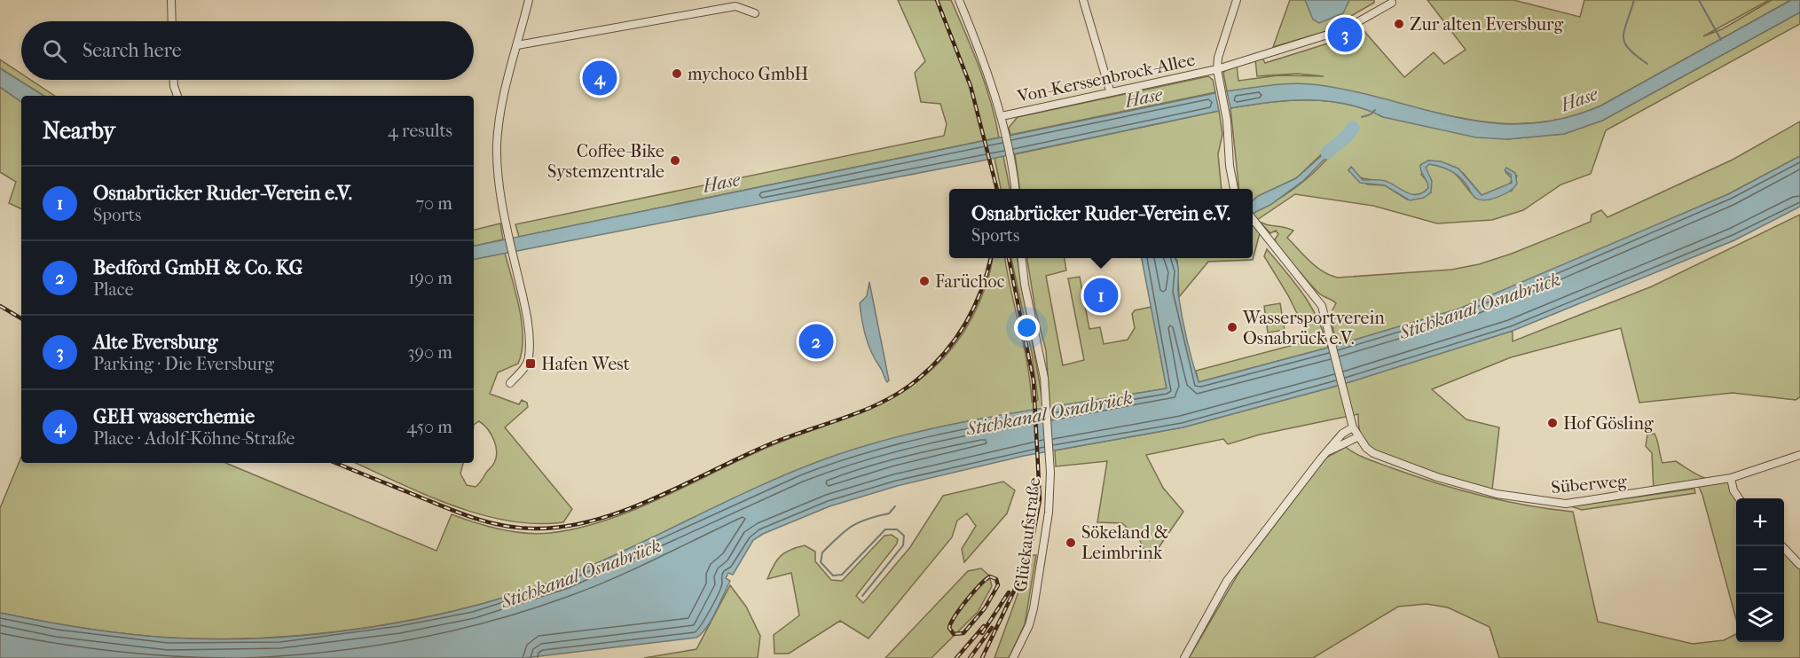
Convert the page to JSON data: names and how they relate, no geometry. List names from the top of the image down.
{
  "streets": {
    "street": ["Von-Kerssenbrock-Allee", "Süberweg", "Glückaufstraße"]
  },
  "water": ["Hase", "Stichkanal Osnabrück"],
  "places": {
    "other": [
      "Zur alten Eversburg",
      "mychoco GmbH",
      "Coffee-Bike Systemzentrale",
      "Farüchoc",
      "Wassersportverein Osnabrück e.V.",
      "Hof Gösling",
      "Sökeland & Leimbrink"
    ],
    "transit": ["Hafen West"]
  },
  "page": {
    "pins": [
      "3",
      "4",
      "1",
      "2"
    ],
    "search": "Search here",
    "heading": ["Nearby", "4 results"],
    "list": [
      {
        "mark": "1",
        "name": "Osnabrücker Ruder-Verein e.V.",
        "note": "Sports",
        "value": "70 m"
      },
      {
        "mark": "2",
        "name": "Bedford GmbH & Co. KG",
        "note": "Place",
        "value": "190 m"
      },
      {
        "mark": "3",
        "name": "Alte Eversburg",
        "note": "Parking · Die Eversburg",
        "value": "390 m"
      },
      {
        "mark": "4",
        "name": "GEH wasserchemie",
        "note": "Place · Adolf-Köhne-Straße",
        "value": "450 m"
      }
    ],
    "popup": ["Osnabrücker Ruder-Verein e.V.", "Sports"],
    "map_buttons": ["+", "−"]
  }
}
